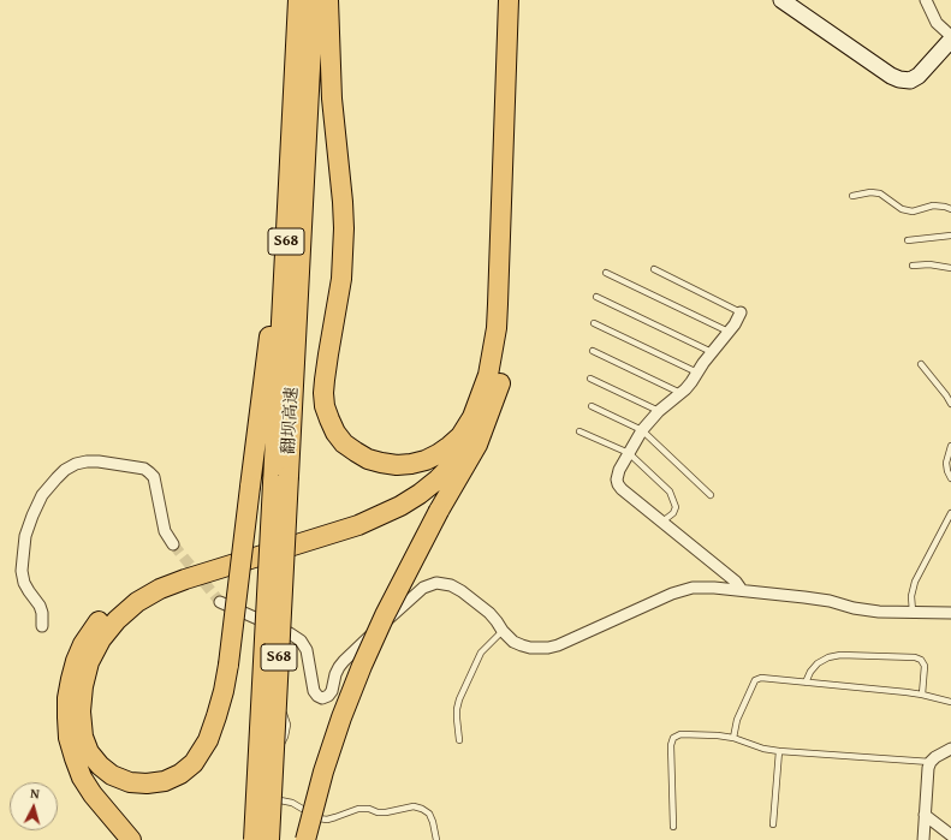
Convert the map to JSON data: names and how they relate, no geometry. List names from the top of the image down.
{
  "streets": {
    "highway": ["S68", "翻坝高速"]
  },
  "north": "top"
}
